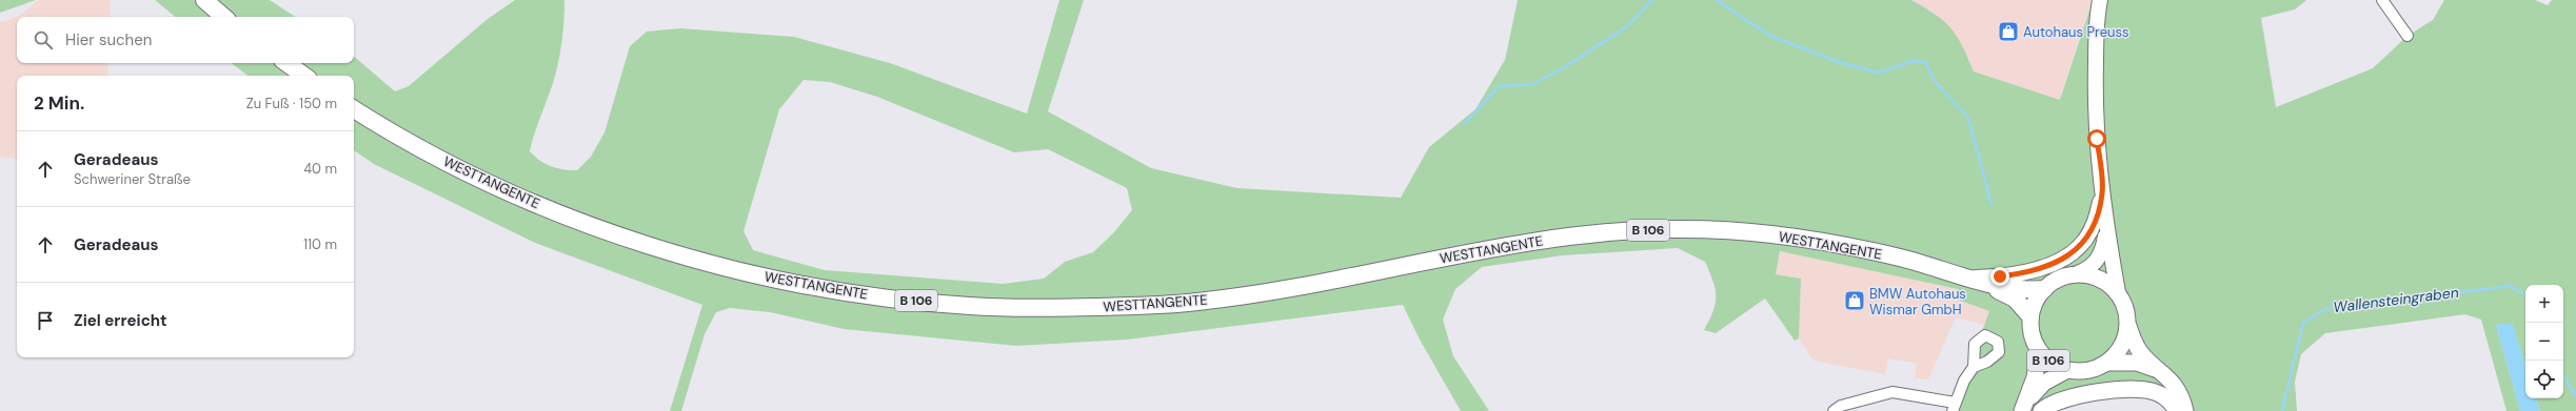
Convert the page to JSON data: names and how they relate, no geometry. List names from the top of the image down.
{
  "streets": {
    "highway": ["WESTTANGENTE", "B 106"]
  },
  "crossings": [
    ["WESTTANGENTE", "B 106"]
  ],
  "water": ["Wallensteingraben"],
  "places": {
    "shop": ["Autohaus Preuss", "BMW Autohaus Wismar GmbH"]
  },
  "page": {
    "search": "Hier suchen",
    "heading": ["2 Min.", "Zu Fuß · 150 m"],
    "list": [
      ["Geradeaus", "Schweriner Straße", "40 m"],
      ["Geradeaus", "110 m"],
      "Ziel erreicht"
    ],
    "map_buttons": ["+", "−"]
  }
}
